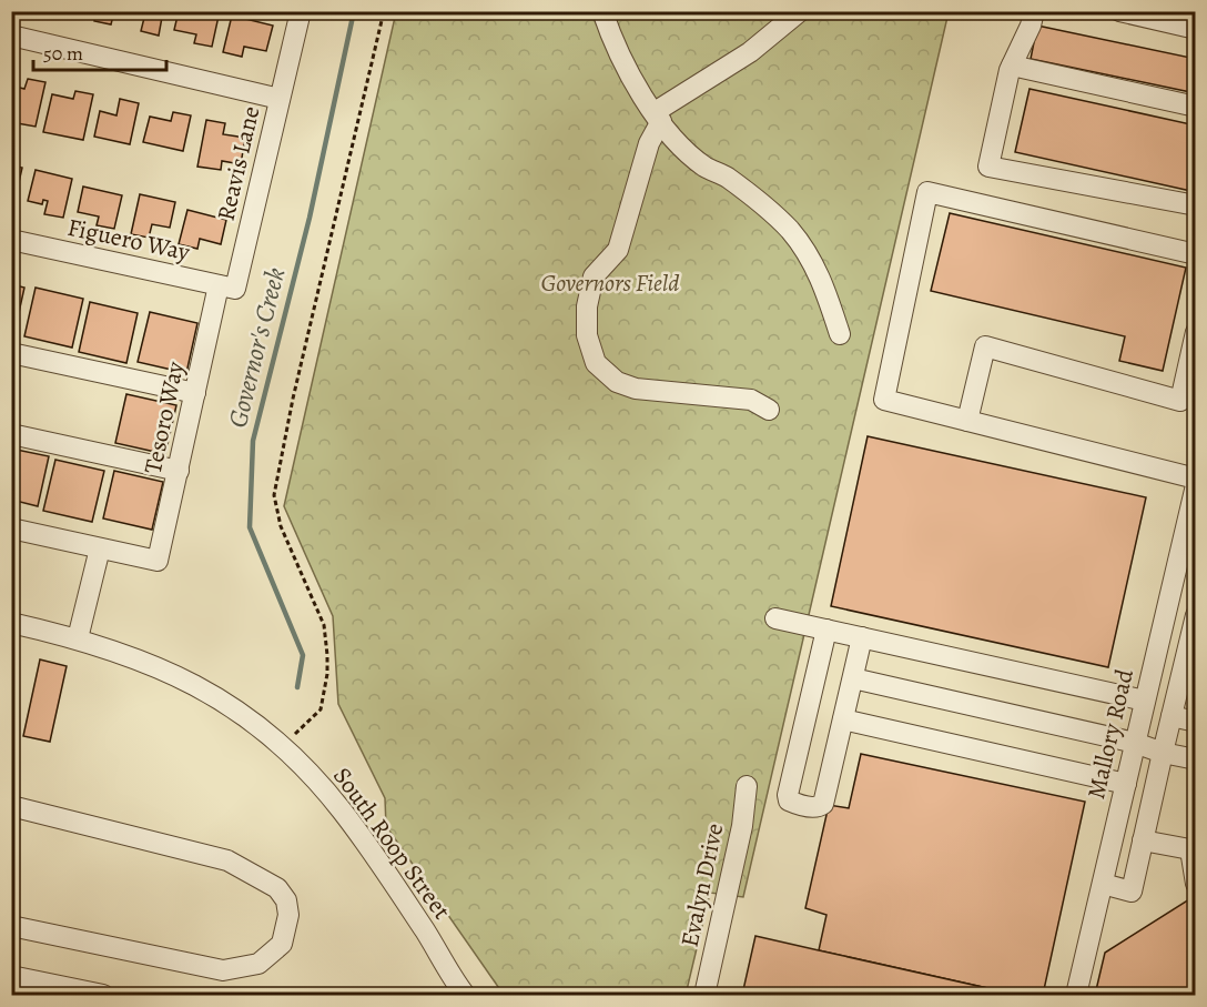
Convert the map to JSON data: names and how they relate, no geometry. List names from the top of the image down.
{
  "streets": {
    "street": [
      "Reavis Lane",
      "Figuero Way",
      "Tesoro Way",
      "Mallory Road",
      "South Roop Street",
      "Evalyn Drive"
    ]
  },
  "crossings": [
    ["Reavis Lane", "Figuero Way"],
    ["Reavis Lane", "Tesoro Way"],
    ["Figuero Way", "Tesoro Way"]
  ],
  "water": ["Governor's Creek"],
  "parks": ["Governors Field"],
  "scale_bar": "50 m"
}
